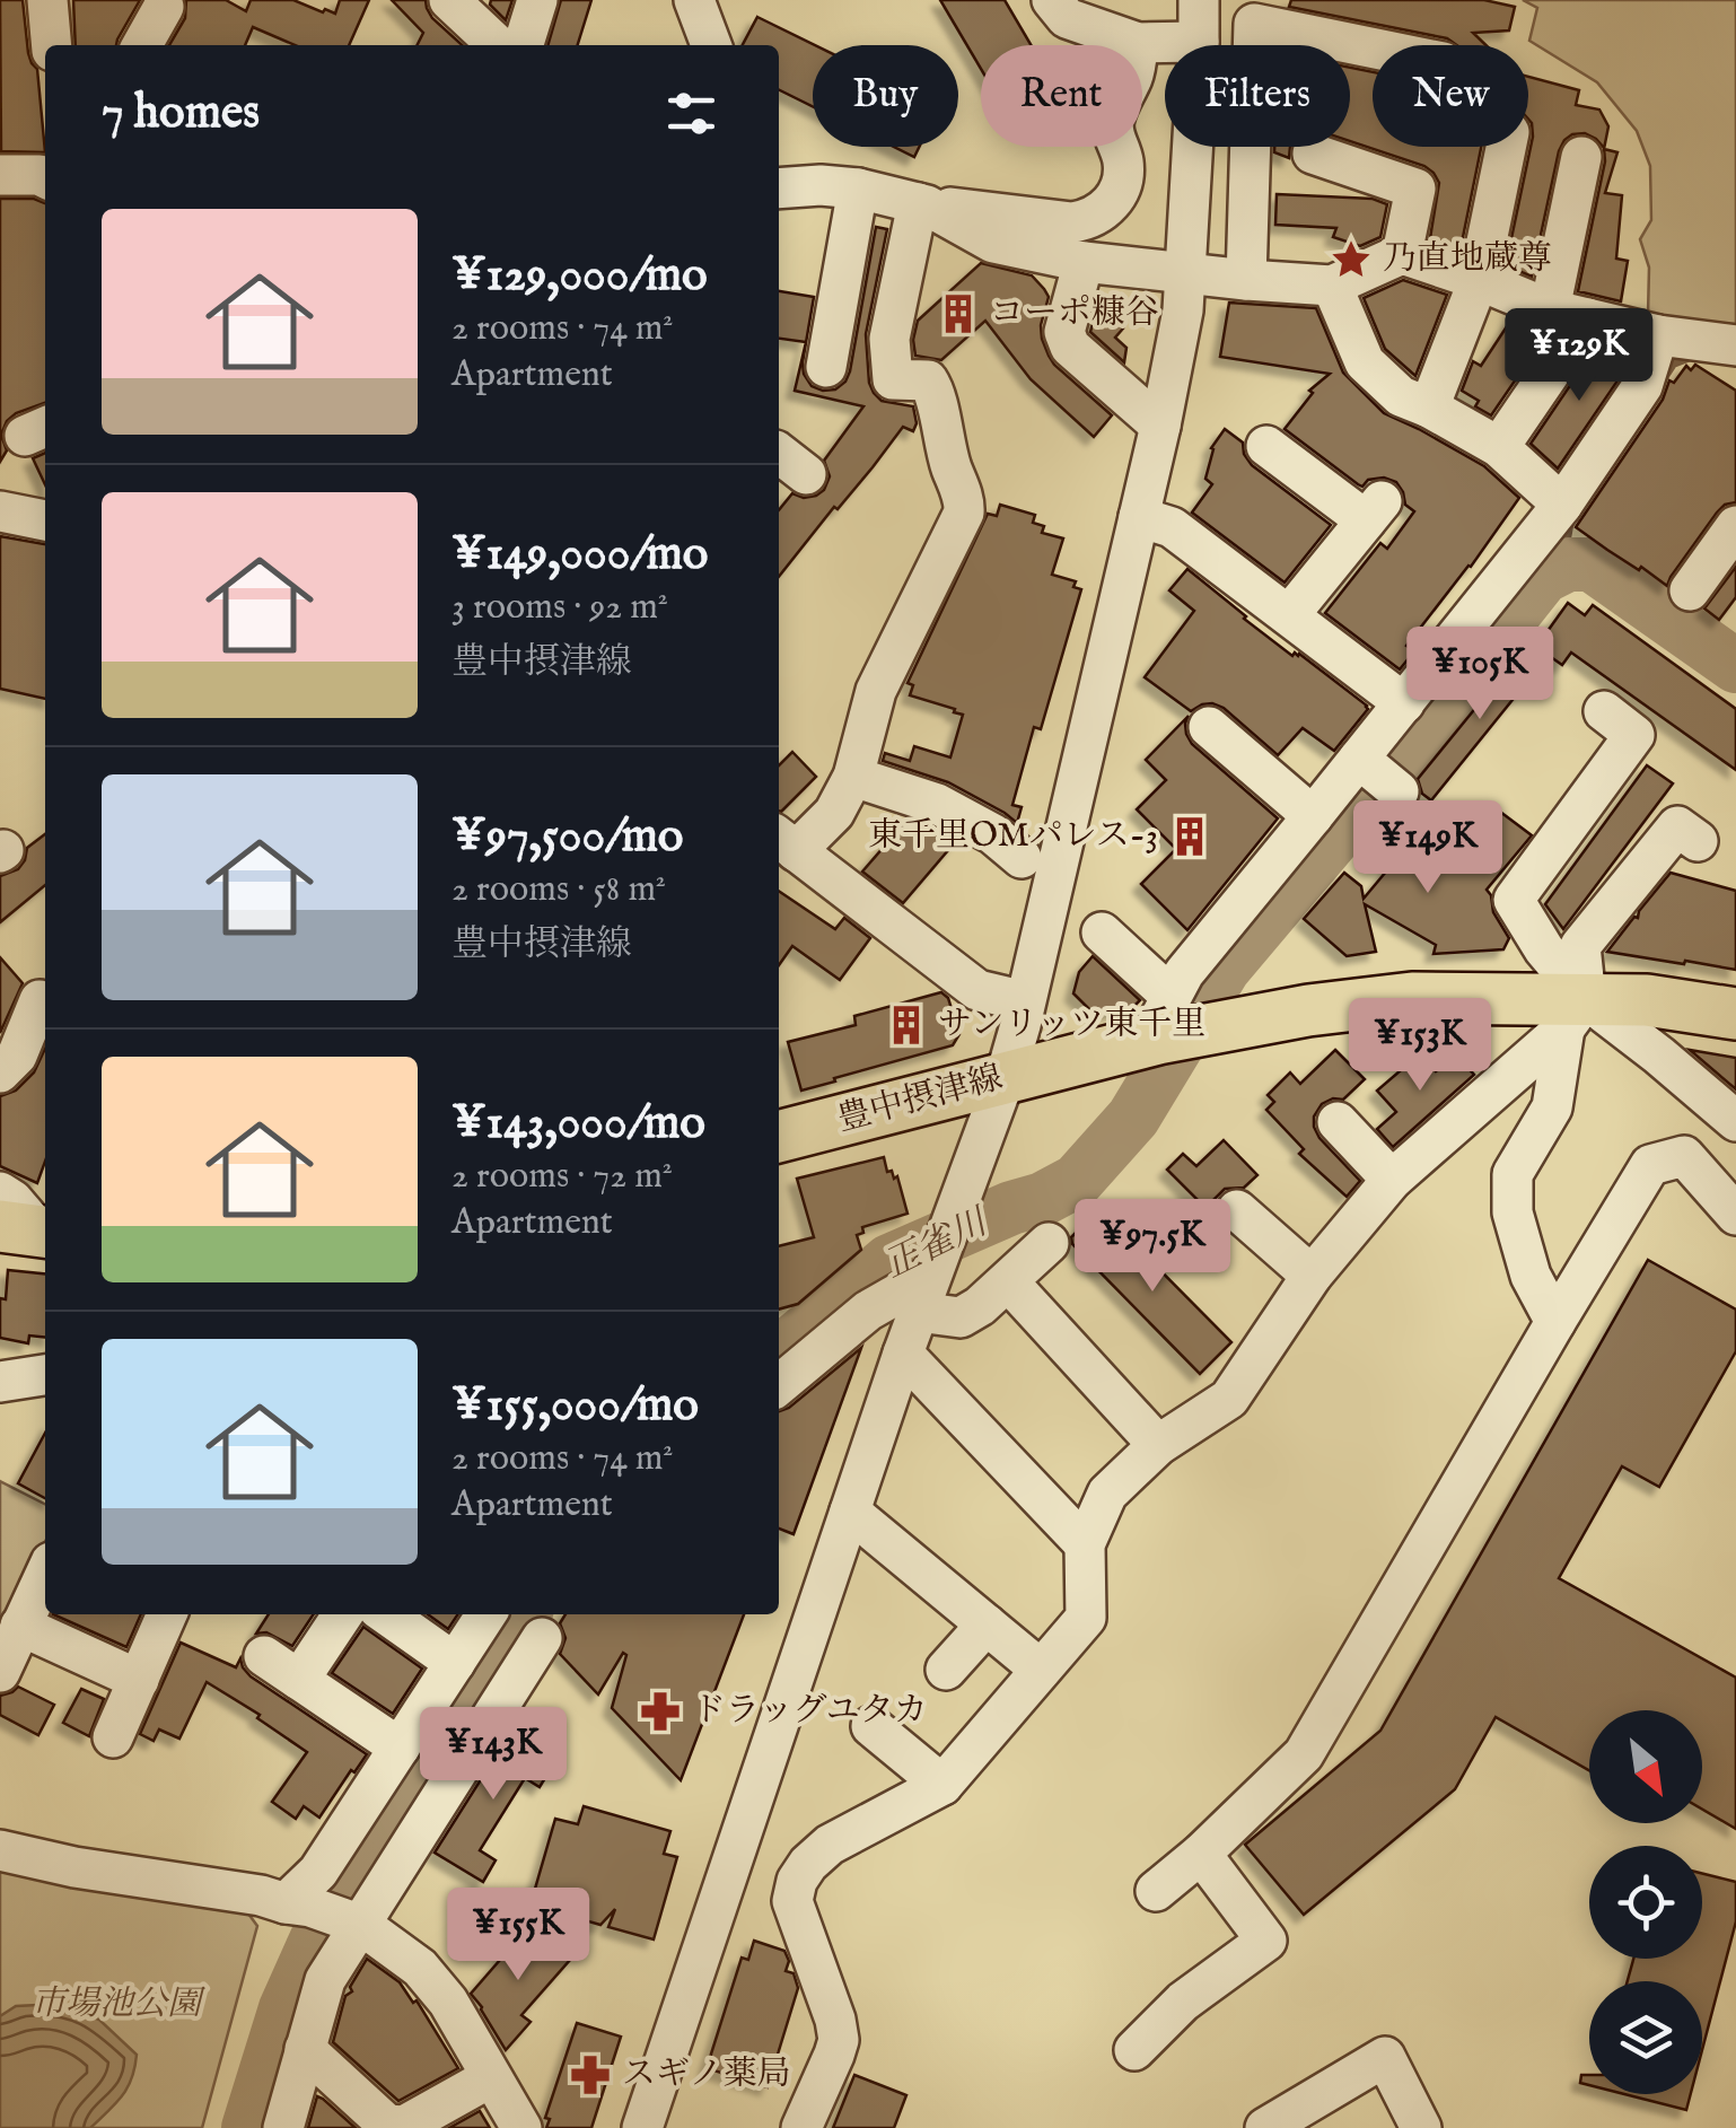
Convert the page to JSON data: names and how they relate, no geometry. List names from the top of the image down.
{
  "streets": {
    "main road": ["豊中摂津線"]
  },
  "water": ["正雀川"],
  "parks": ["市場池公園"],
  "places": {
    "place": ["乃直地蔵尊"],
    "building": ["コーポ糠谷", "東千里OMパレス-3", "サンリッツ東千里"],
    "pharmacy": ["ドラッグユタカ", "スギノ薬局"]
  },
  "north": "bottom right",
  "page": {
    "chip": [
      "Buy",
      "Rent",
      "Filters",
      "New"
    ],
    "heading": "7 homes",
    "list": [
      {
        "name": "¥129,000/mo",
        "note": "2 rooms · 74 m² · Apartment"
      },
      {
        "name": "¥149,000/mo",
        "note": "3 rooms · 92 m² · 豊中摂津線"
      },
      {
        "name": "¥97,500/mo",
        "note": "2 rooms · 58 m² · 豊中摂津線"
      },
      {
        "name": "¥143,000/mo",
        "note": "2 rooms · 72 m² · Apartment"
      },
      {
        "name": "¥155,000/mo",
        "note": "2 rooms · 74 m² · Apartment"
      }
    ],
    "price": [
      "¥129K",
      "¥105K",
      "¥149K",
      "¥153K",
      "¥97.5K",
      "¥143K",
      "¥155K"
    ]
  }
}
